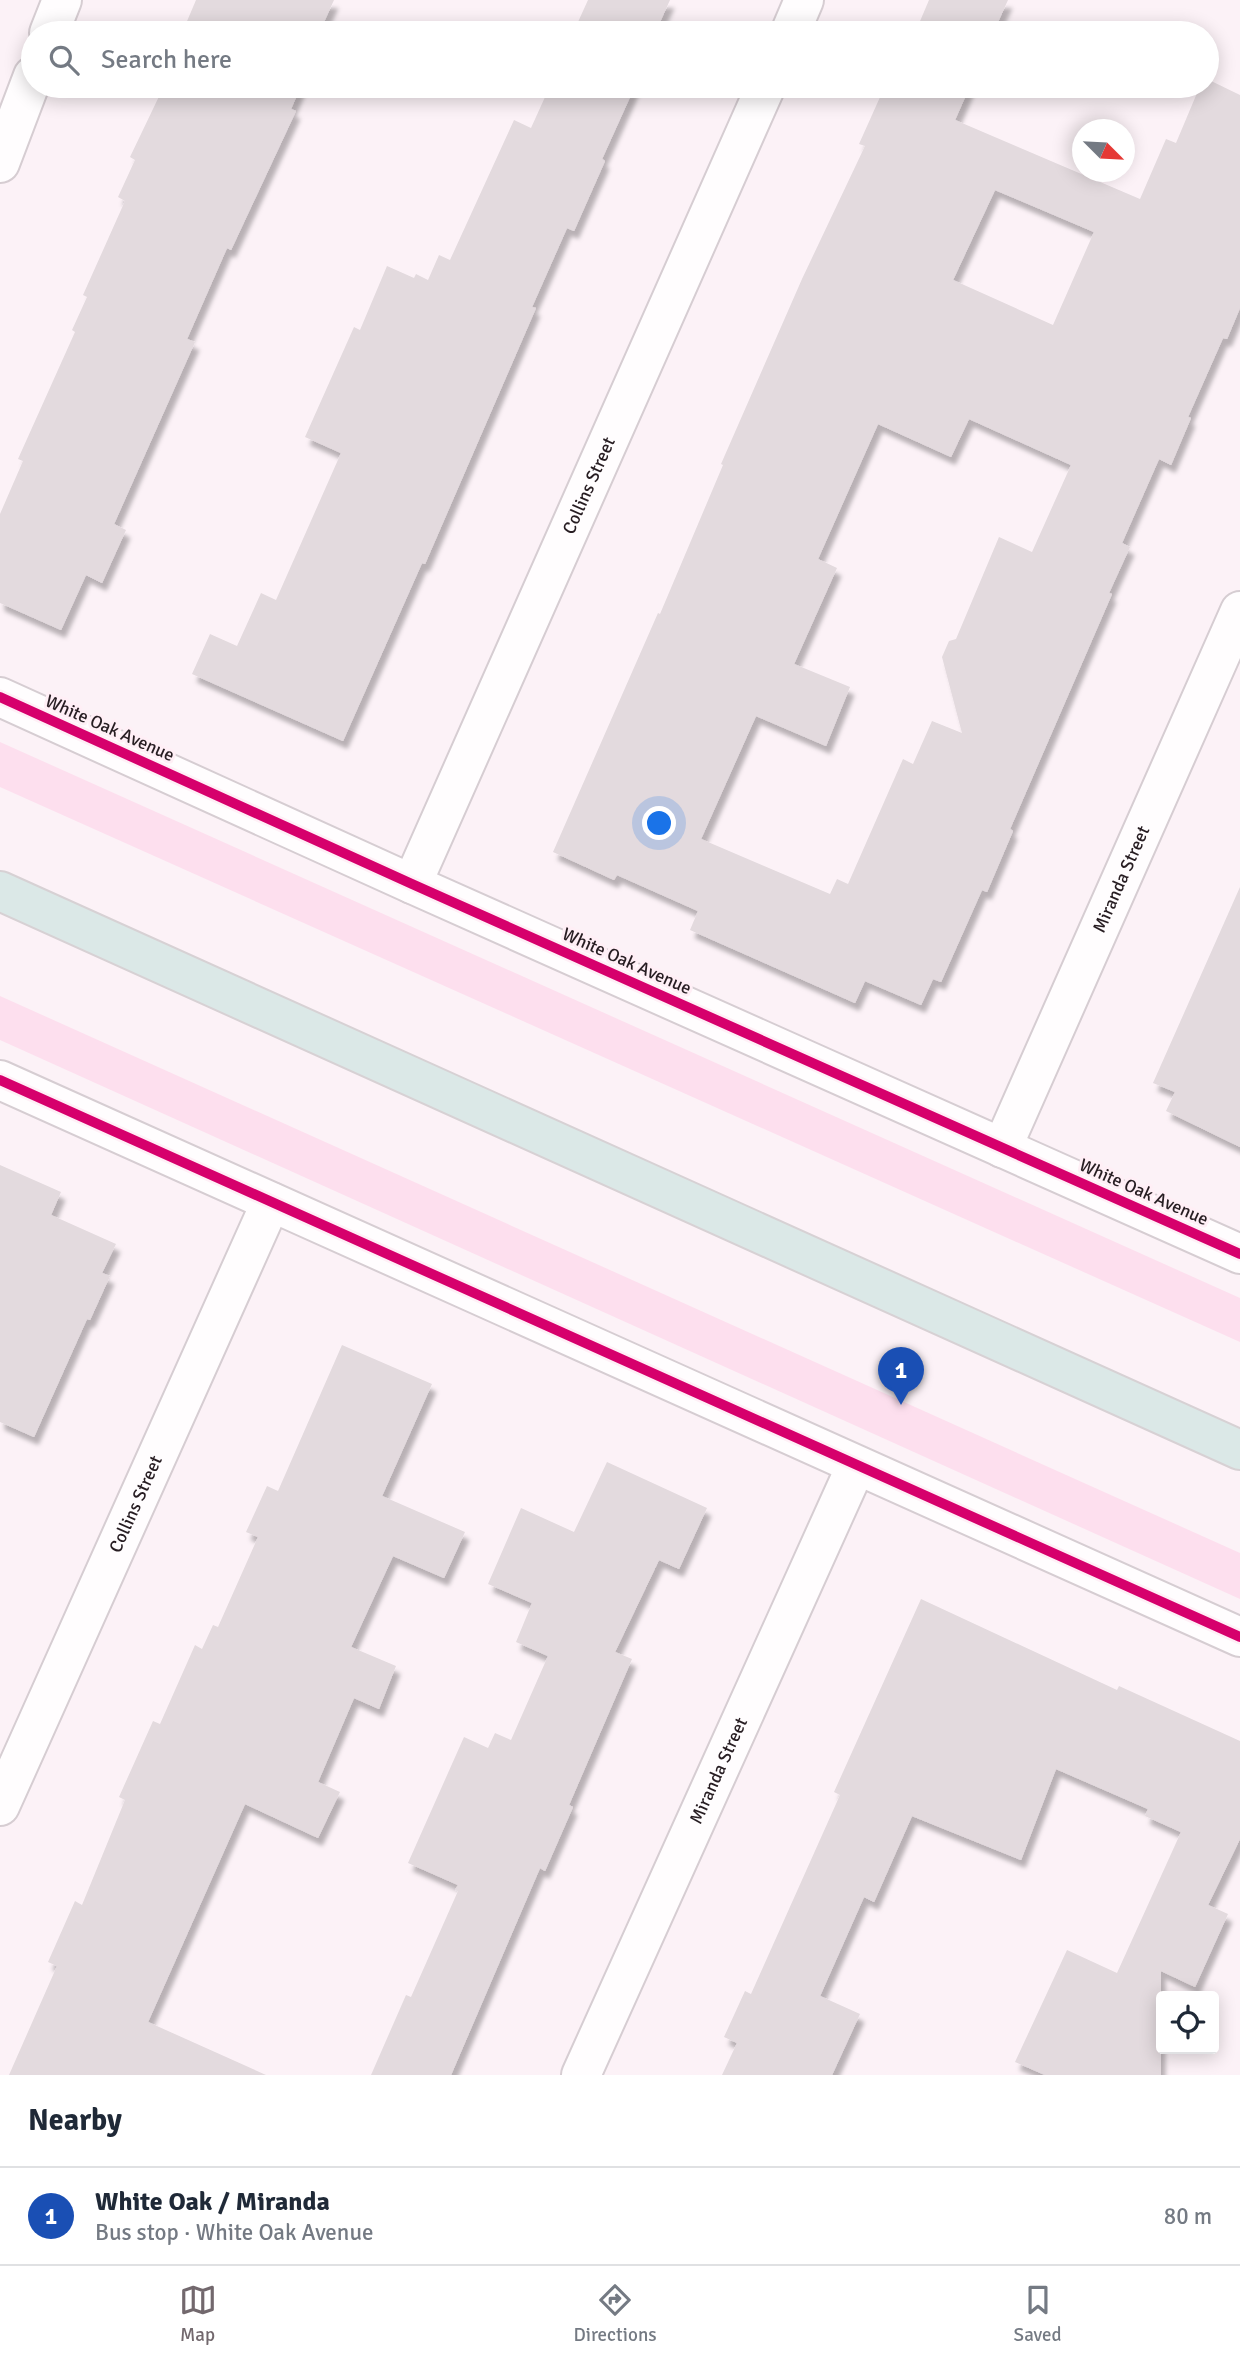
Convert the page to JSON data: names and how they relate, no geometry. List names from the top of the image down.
{
  "streets": {
    "street": ["Collins Street", "White Oak Avenue", "Miranda Street"]
  },
  "crossings": [
    ["Collins Street", "White Oak Avenue"],
    ["White Oak Avenue", "Miranda Street"]
  ],
  "north": "bottom right",
  "page": {
    "search": "Search here",
    "pins": "1",
    "heading": "Nearby",
    "list": [
      {
        "mark": "1",
        "name": "White Oak / Miranda",
        "note": "Bus stop · White Oak Avenue",
        "value": "80 m"
      }
    ],
    "nav": ["Map", "Directions", "Saved"]
  }
}
